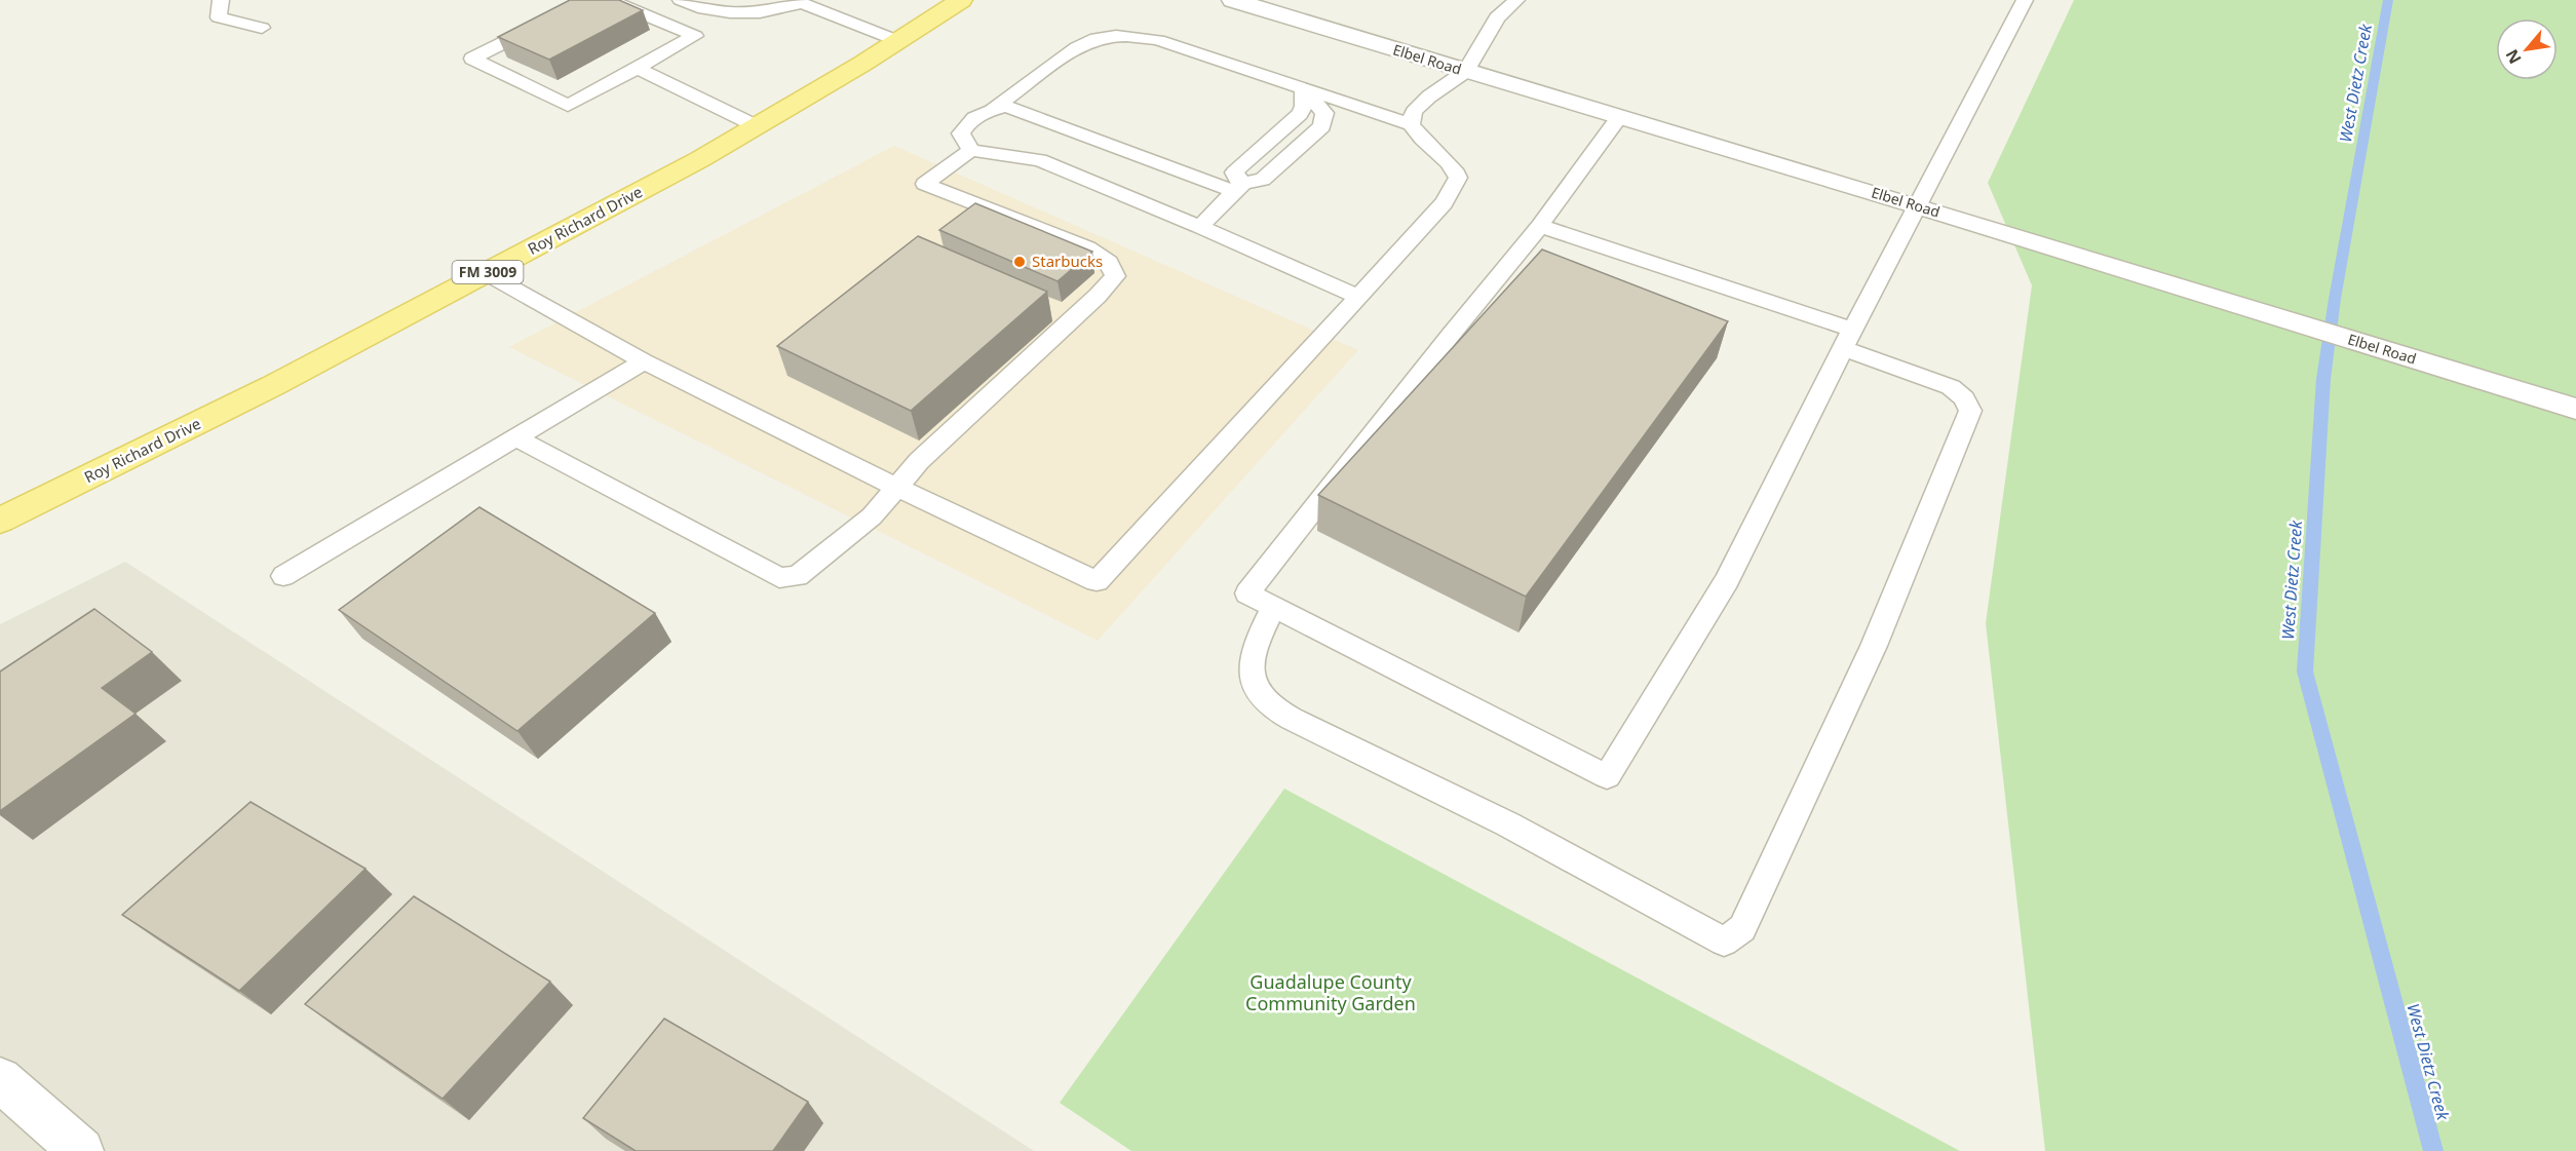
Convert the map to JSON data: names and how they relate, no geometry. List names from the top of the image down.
{
  "streets": {
    "main road": ["Roy Richard Drive", "FM 3009"],
    "street": ["Elbel Road"]
  },
  "water": ["West Dietz Creek"],
  "parks": ["Guadalupe County Community Garden"],
  "places": ["Starbucks"],
  "north": "bottom left"
}
